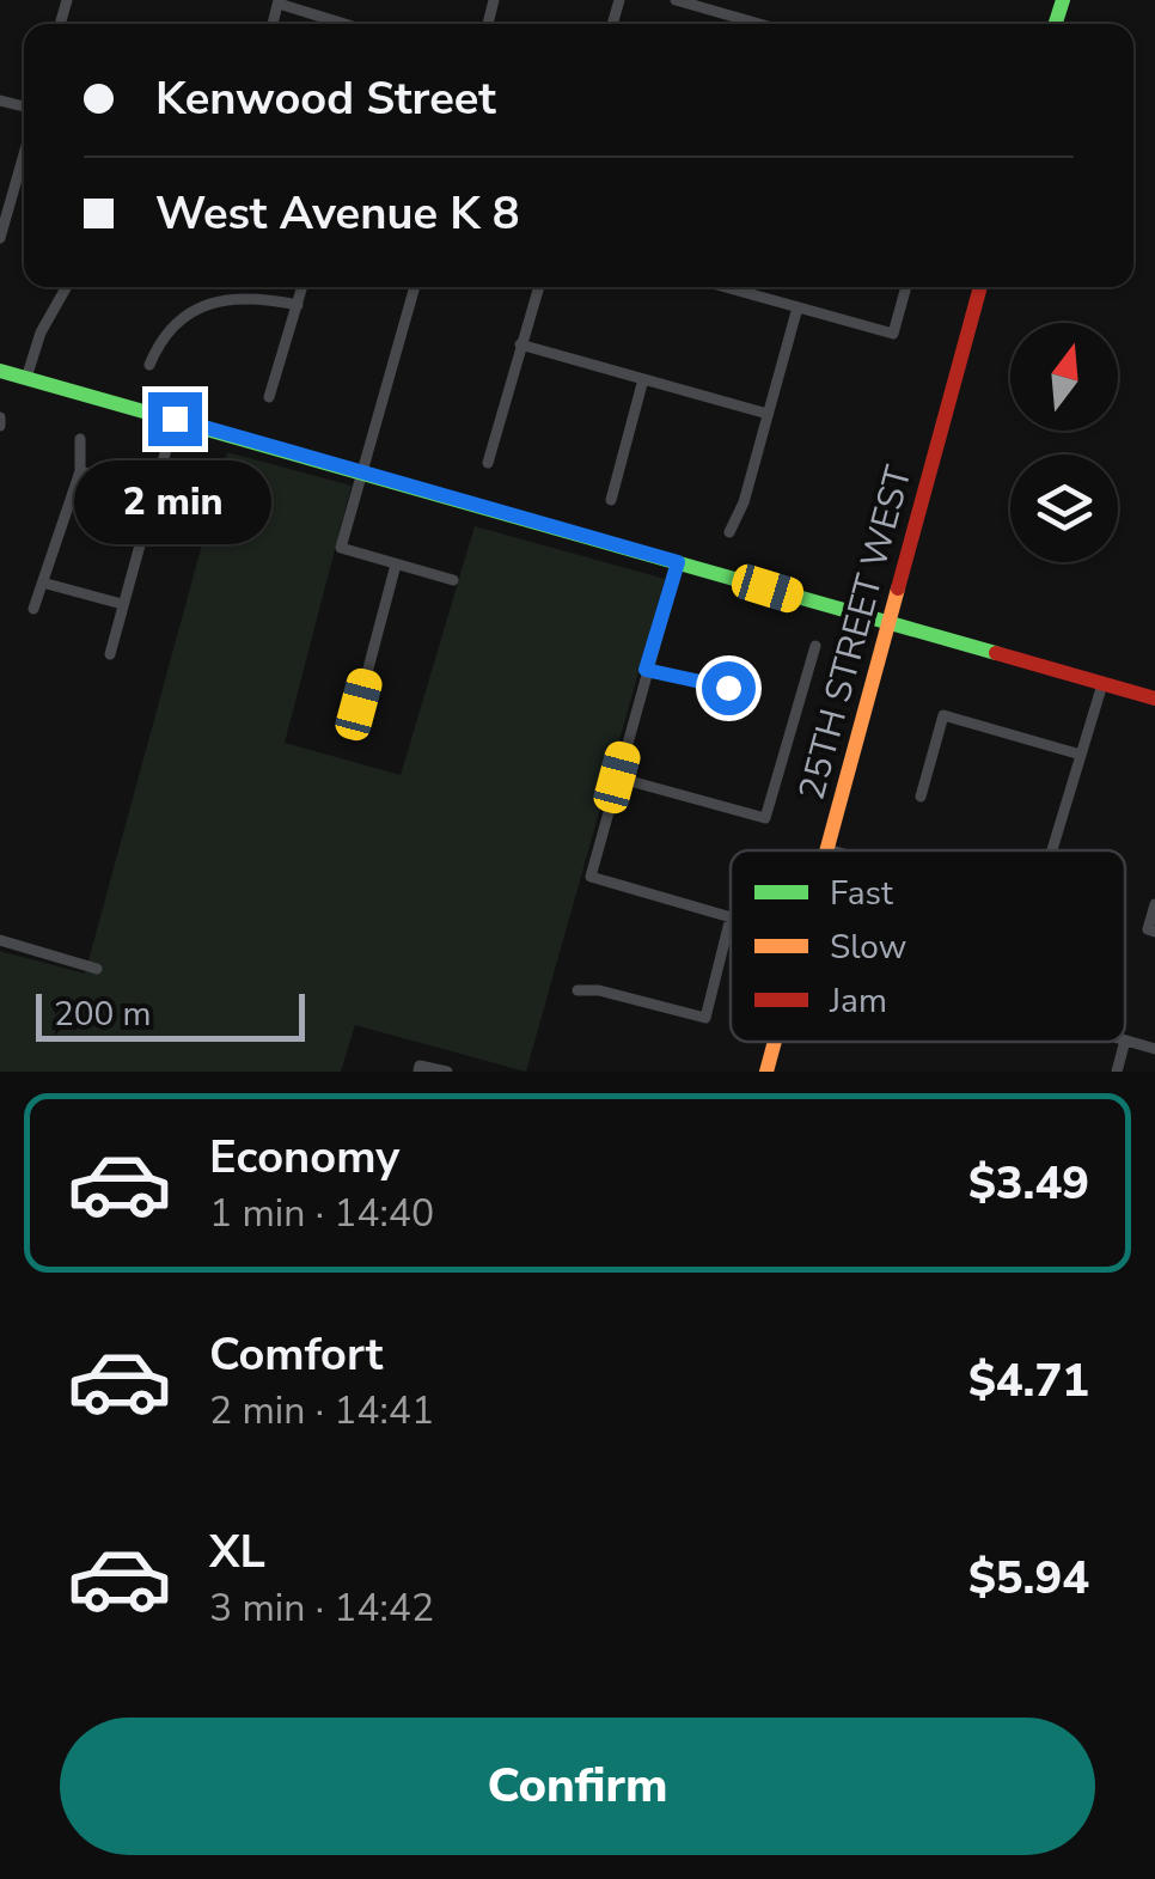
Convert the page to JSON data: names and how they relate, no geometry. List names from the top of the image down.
{
  "streets": {
    "street": ["25TH STREET WEST"]
  },
  "legend": ["Fast", "Slow", "Jam"],
  "scale_bar": "200 m",
  "north": "top",
  "page": {
    "banner": ["Kenwood Street", "West Avenue K 8"],
    "bubble": "2 min",
    "scale": "200 m",
    "list": [
      {
        "name": "Economy",
        "note": "1 min · 14:40",
        "value": "$3.49"
      },
      {
        "name": "Comfort",
        "note": "2 min · 14:41",
        "value": "$4.71"
      },
      {
        "name": "XL",
        "note": "3 min · 14:42",
        "value": "$5.94"
      }
    ],
    "buttons": "Confirm"
  }
}
